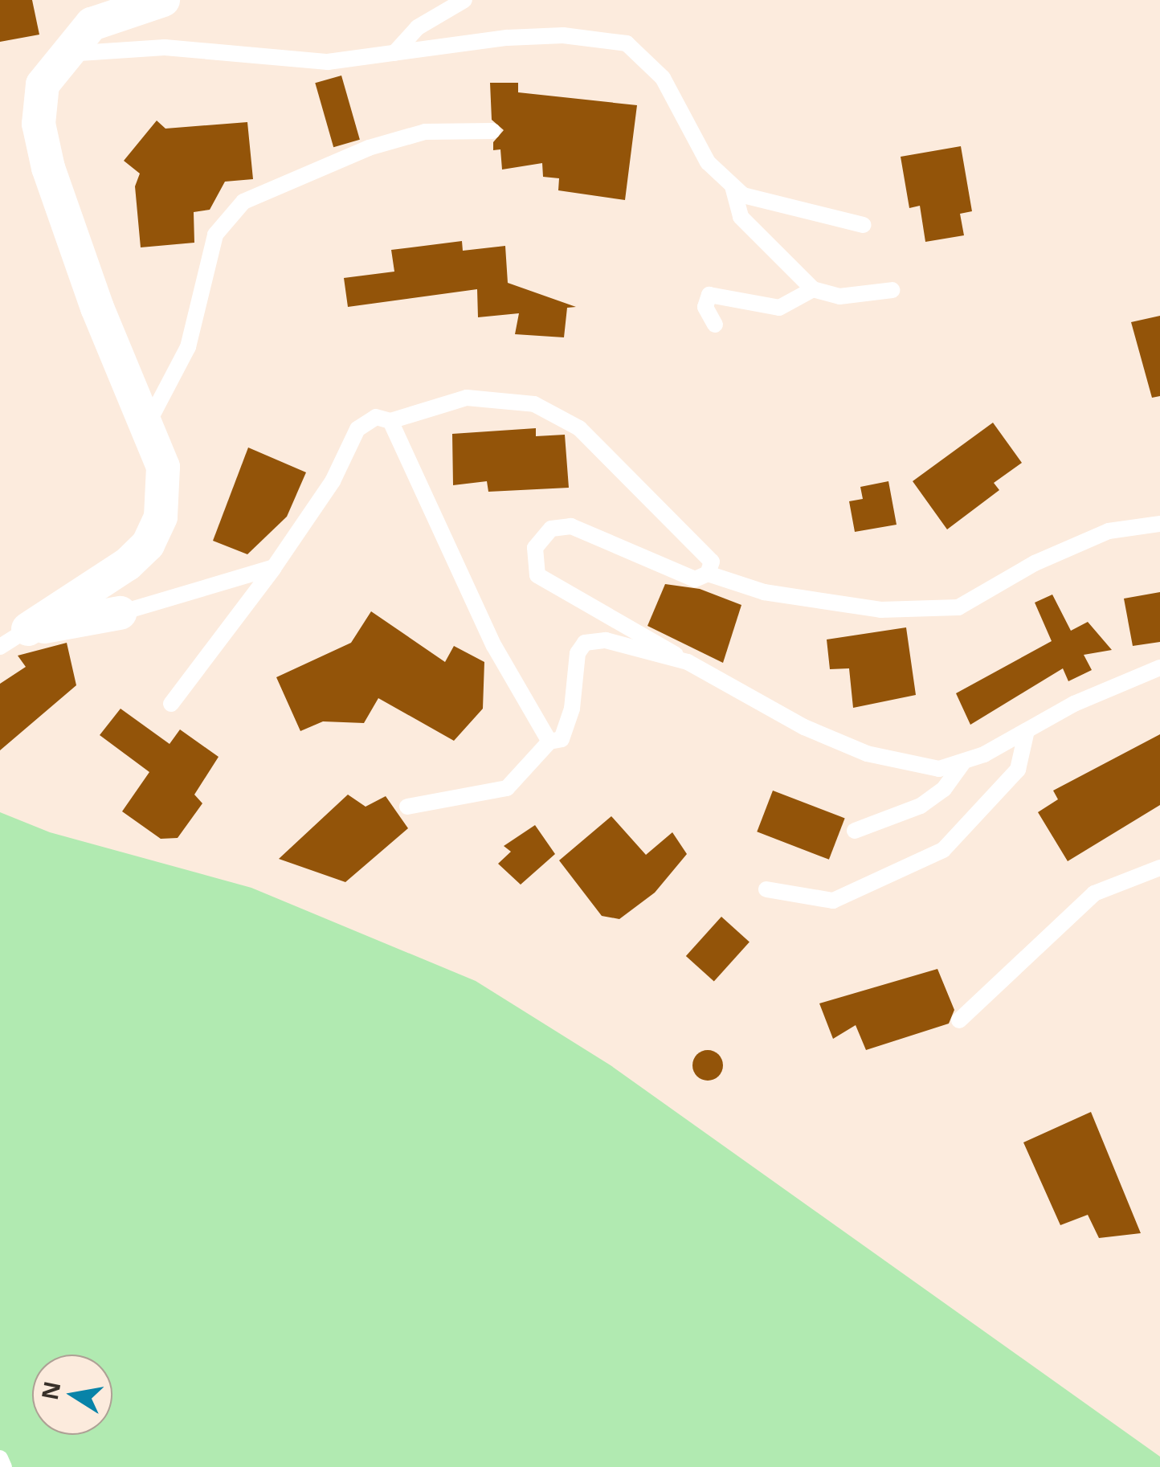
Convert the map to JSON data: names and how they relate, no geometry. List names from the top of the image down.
{
  "north": "left"
}
